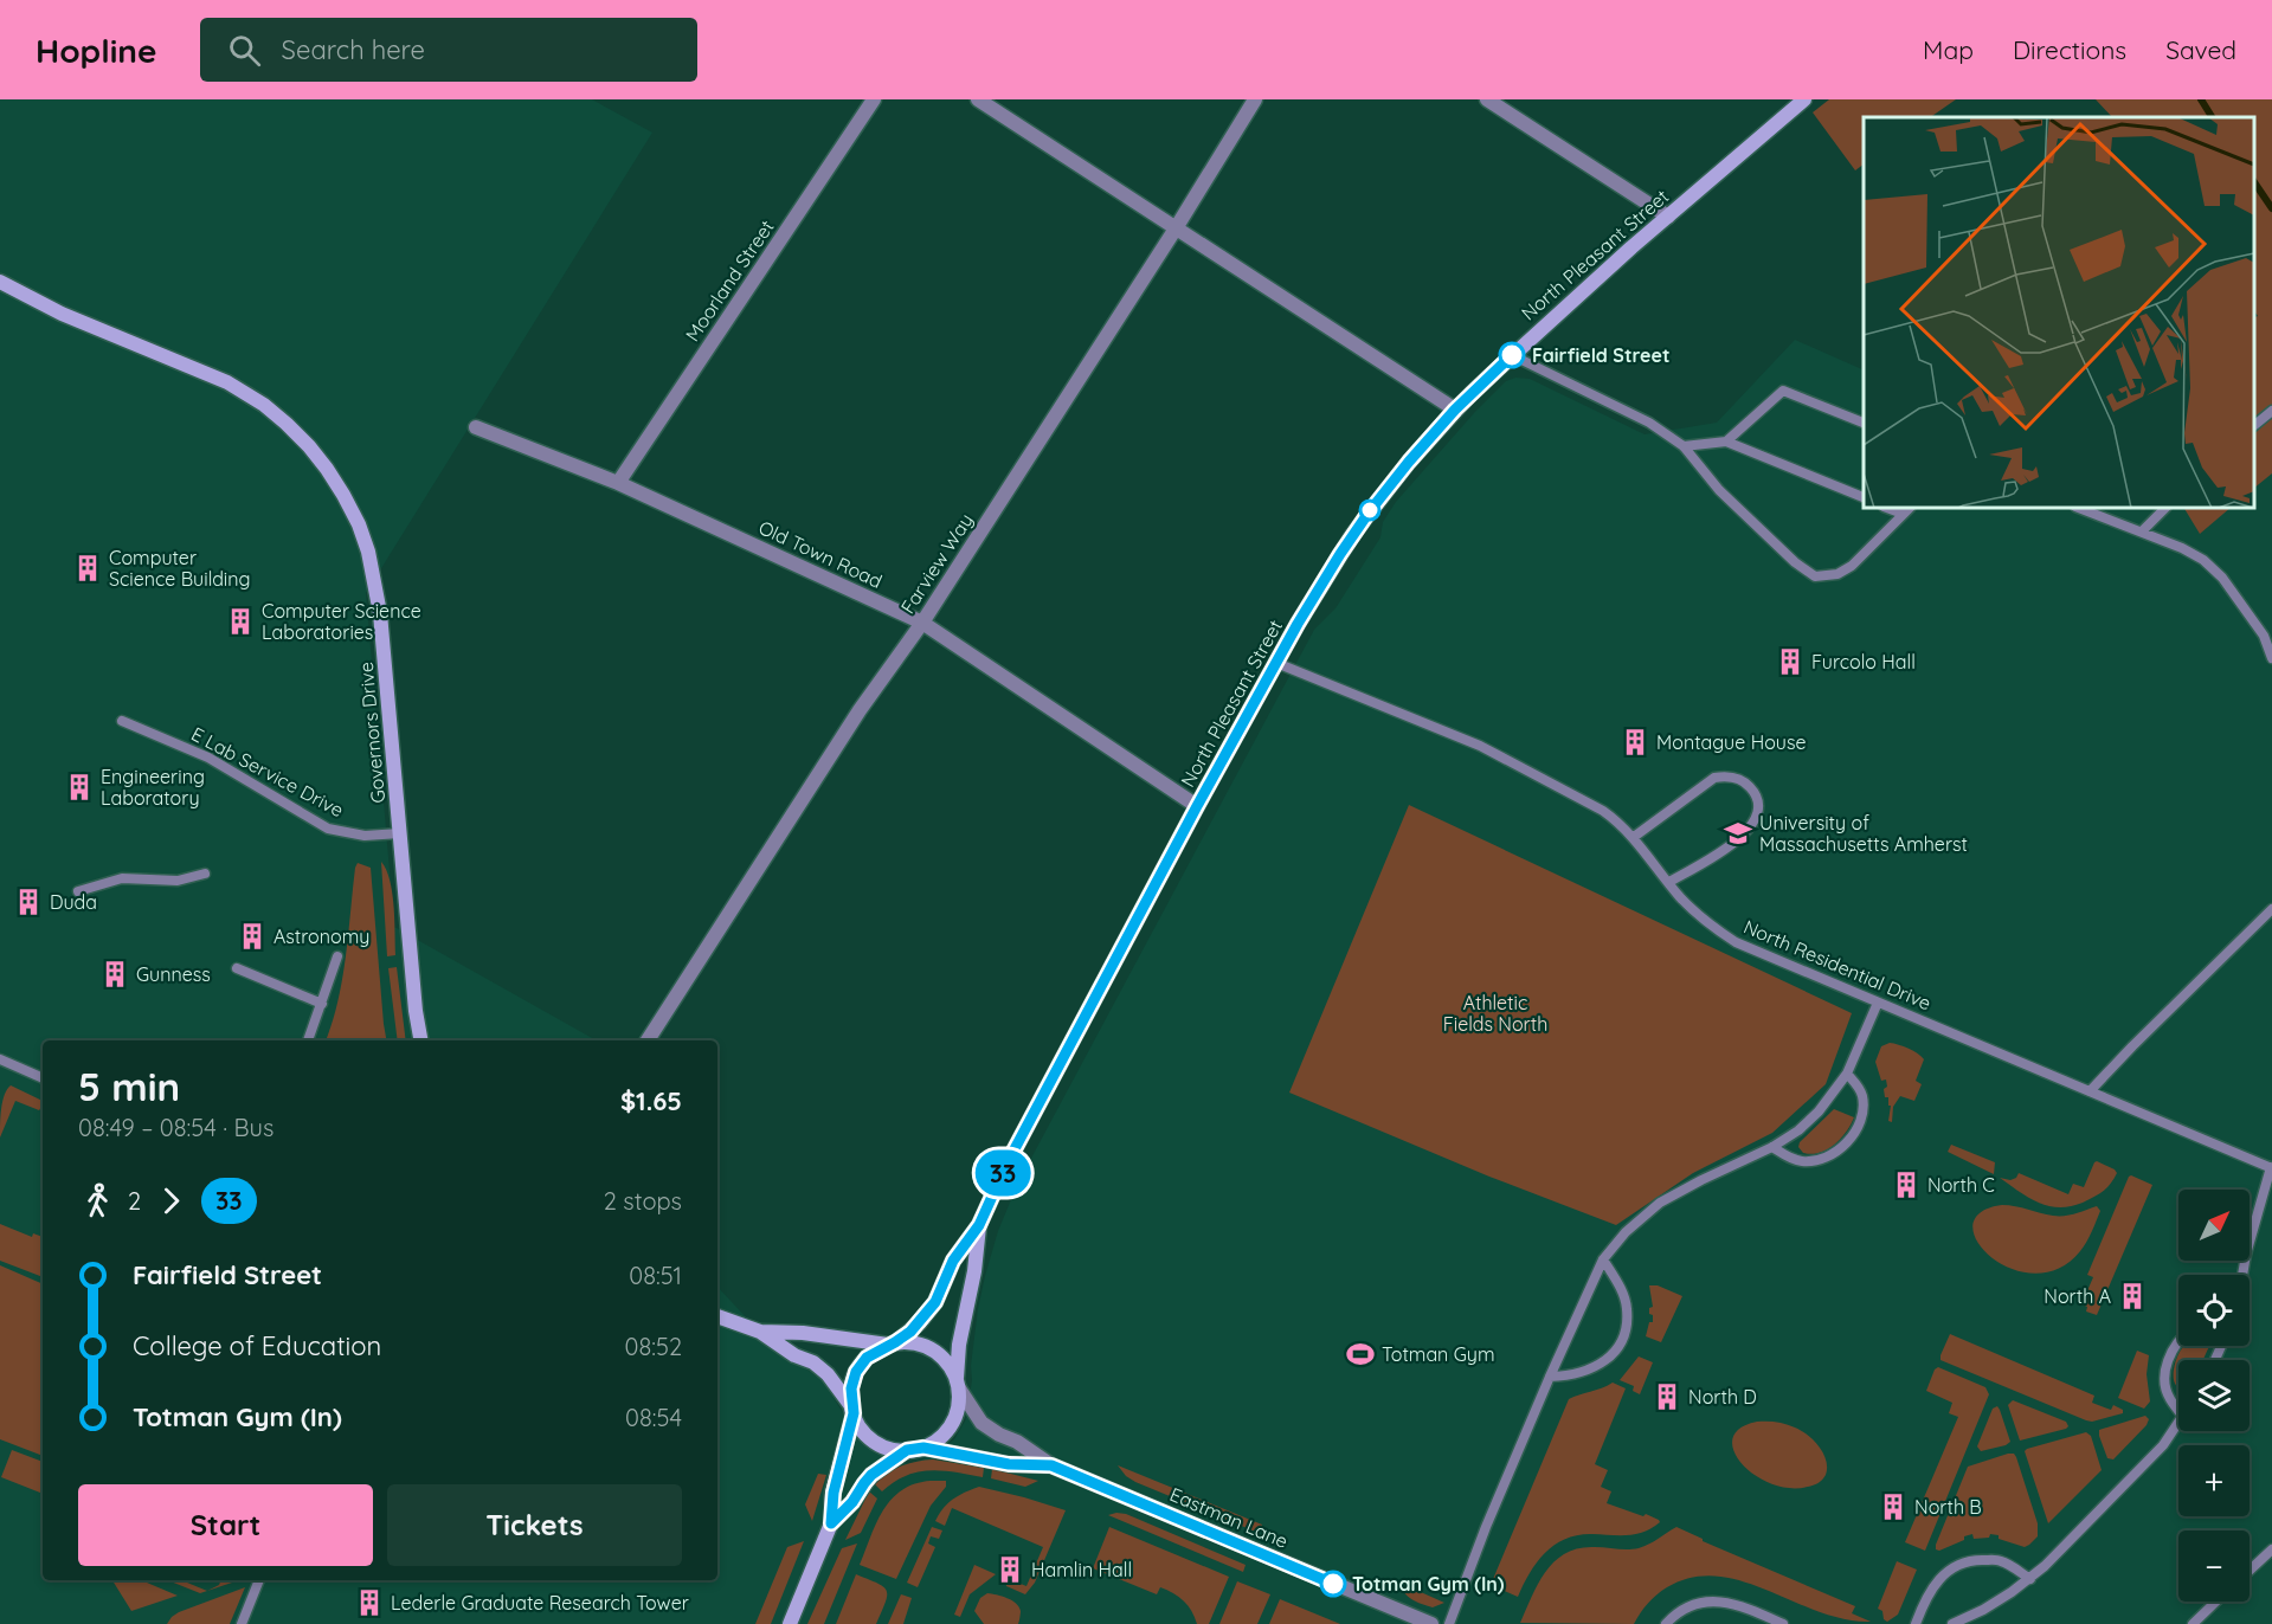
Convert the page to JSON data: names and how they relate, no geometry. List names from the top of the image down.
{
  "streets": {
    "main road": ["North Pleasant Street", "Governors Drive"],
    "street": [
      "Moorland Street",
      "Old Town Road",
      "Farview Way",
      "Eastman Lane"
    ],
    "lane": ["E Lab Service Drive", "North Residential Drive"]
  },
  "crossings": [
    ["North Pleasant Street", "Old Town Road"],
    ["North Pleasant Street", "North Residential Drive"],
    ["North Pleasant Street", "Eastman Lane"],
    ["Moorland Street", "Old Town Road"],
    ["Old Town Road", "Farview Way"],
    ["Governors Drive", "E Lab Service Drive"]
  ],
  "parks": ["Athletic Fields North"],
  "places": {
    "other": ["Fairfield Street", "Totman Gym (In)"],
    "building": [
      "Computer Science Building",
      "Computer Science Laboratories",
      "Furcolo Hall",
      "Montague House",
      "Engineering Laboratory",
      "Duda",
      "Astronomy",
      "Gunness",
      "North C",
      "North A",
      "North D",
      "North B",
      "Hamlin Hall",
      "Lederle Graduate Research Tower"
    ],
    "school or university": ["University of Massachusetts Amherst"],
    "sports": ["Totman Gym"]
  },
  "lines": ["bus line 33"],
  "north": "top right",
  "page": {
    "header": "Hopline",
    "search": "Search here",
    "nav": ["Map", "Directions", "Saved"],
    "on_map": "33",
    "heading": ["5 min", "08:49 – 08:54 · Bus", "$1.65"],
    "legs": ["2", "33", "2 stops"],
    "map_buttons": ["+", "−"],
    "list": [
      {
        "name": "Fairfield Street",
        "value": "08:51"
      },
      {
        "name": "College of Education",
        "value": "08:52"
      },
      {
        "name": "Totman Gym (In)",
        "value": "08:54"
      }
    ],
    "buttons": ["Start", "Tickets"]
  }
}
